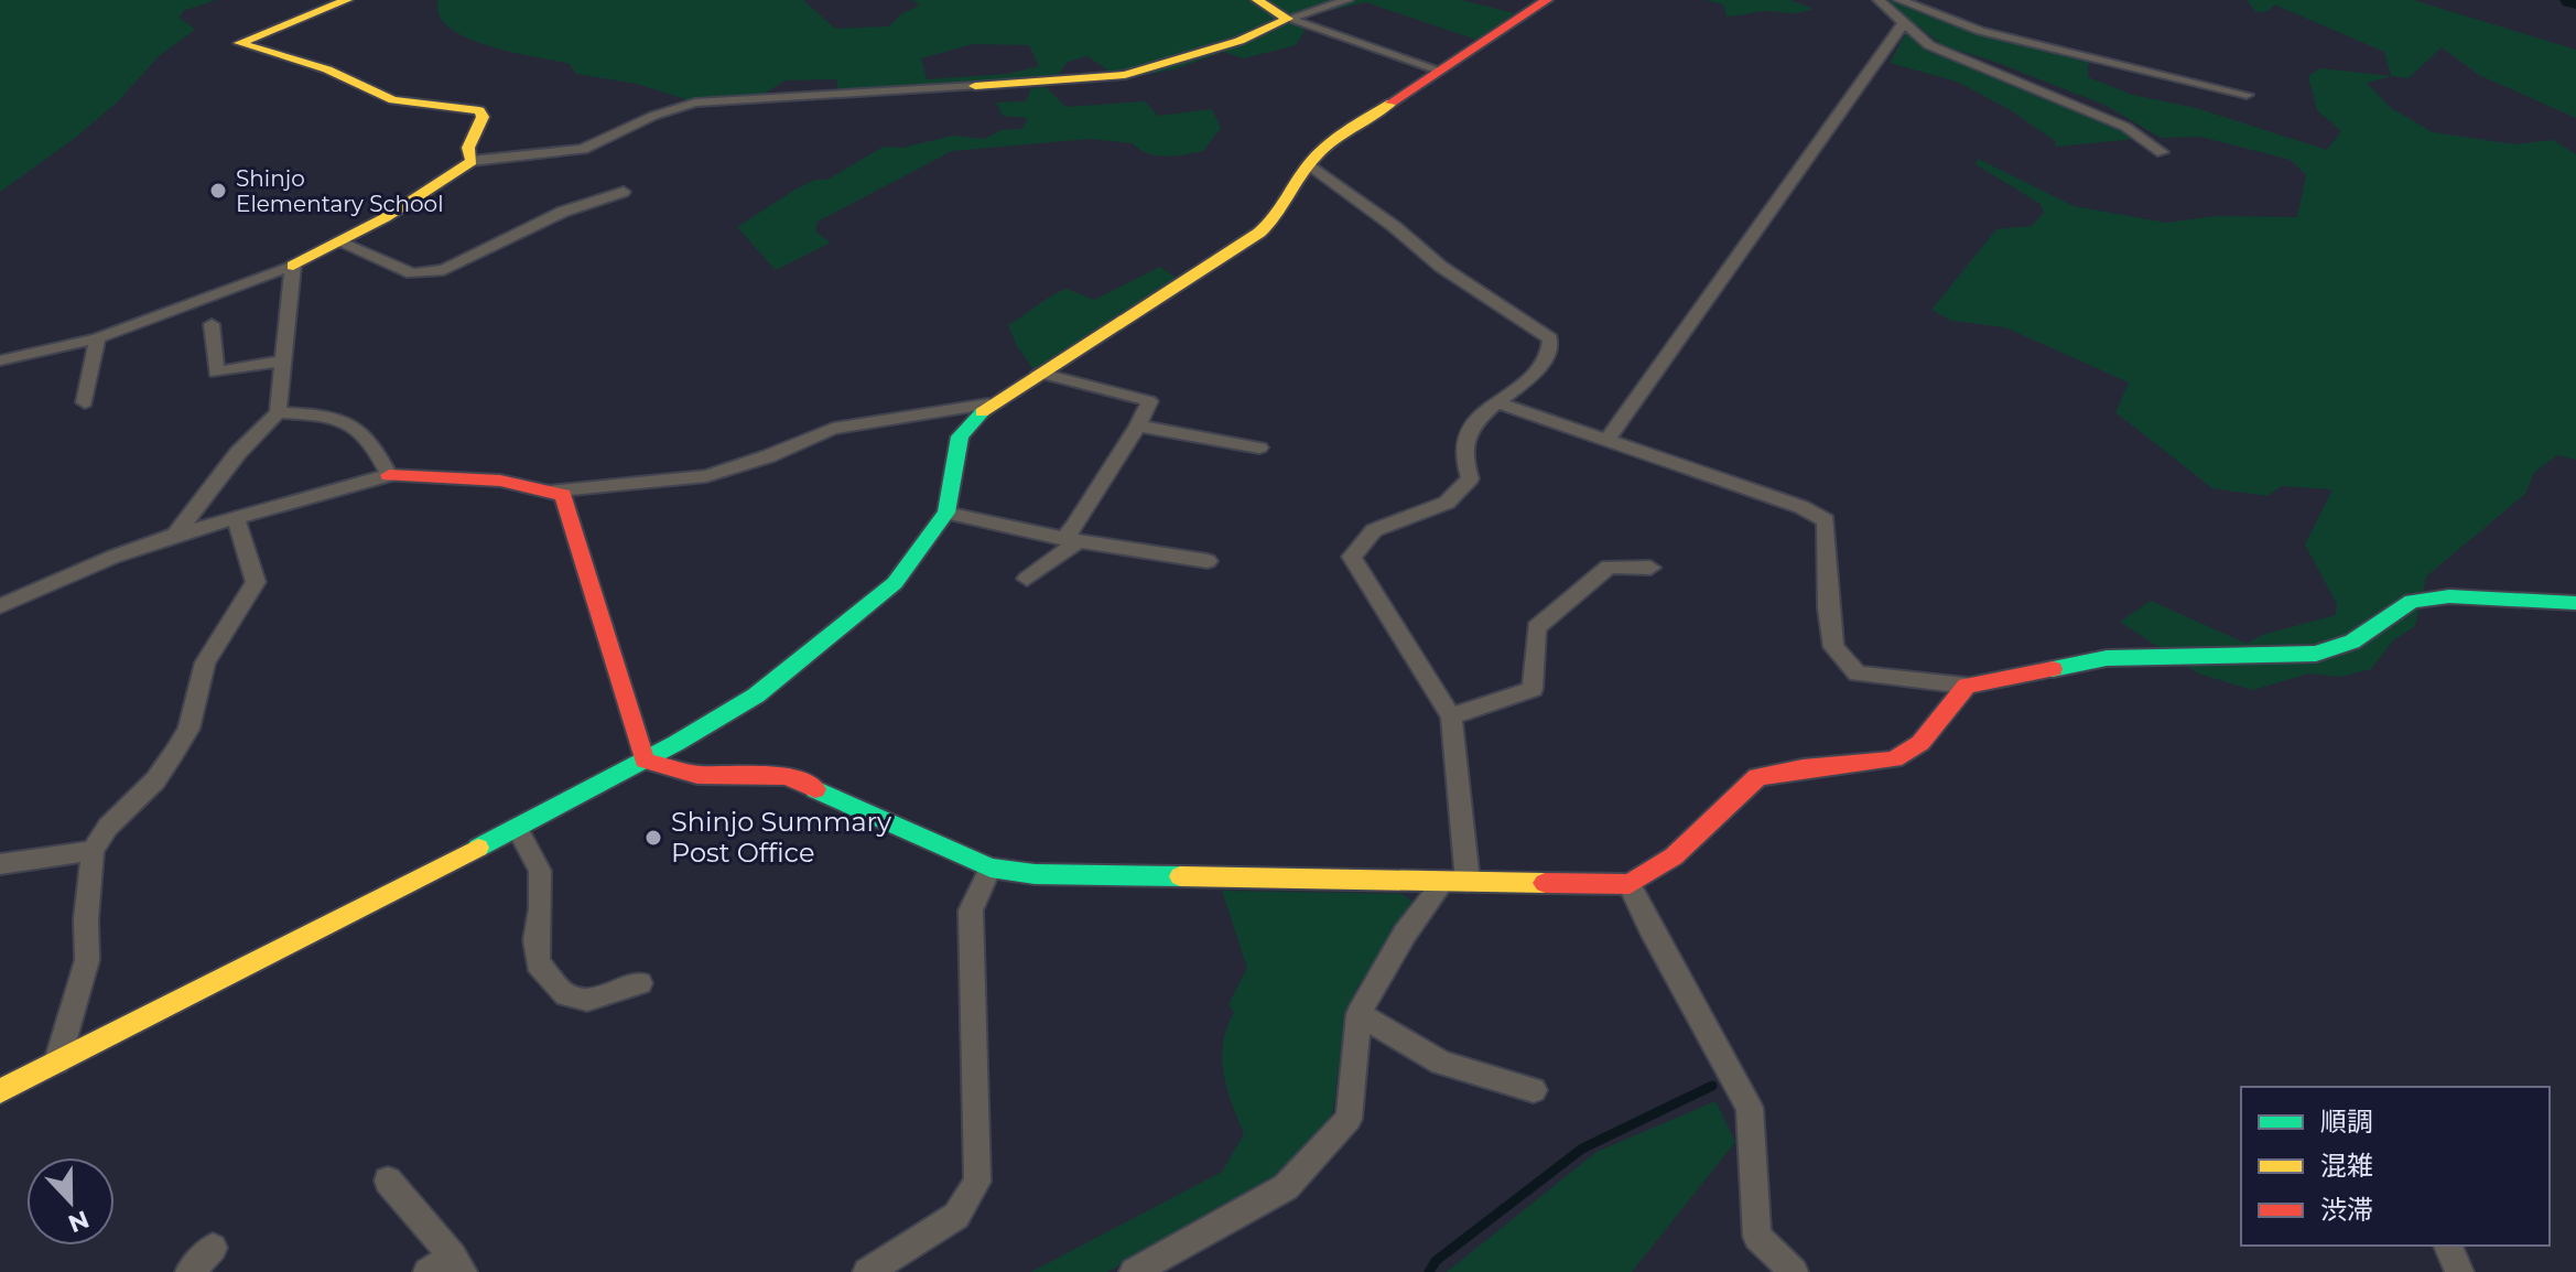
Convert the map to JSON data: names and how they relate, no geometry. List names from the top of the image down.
{
  "places": ["Shinjo Elementary School", "Shinjo Summary Post Office"],
  "legend": ["順調", "混雑", "渋滞"],
  "north": "bottom"
}
